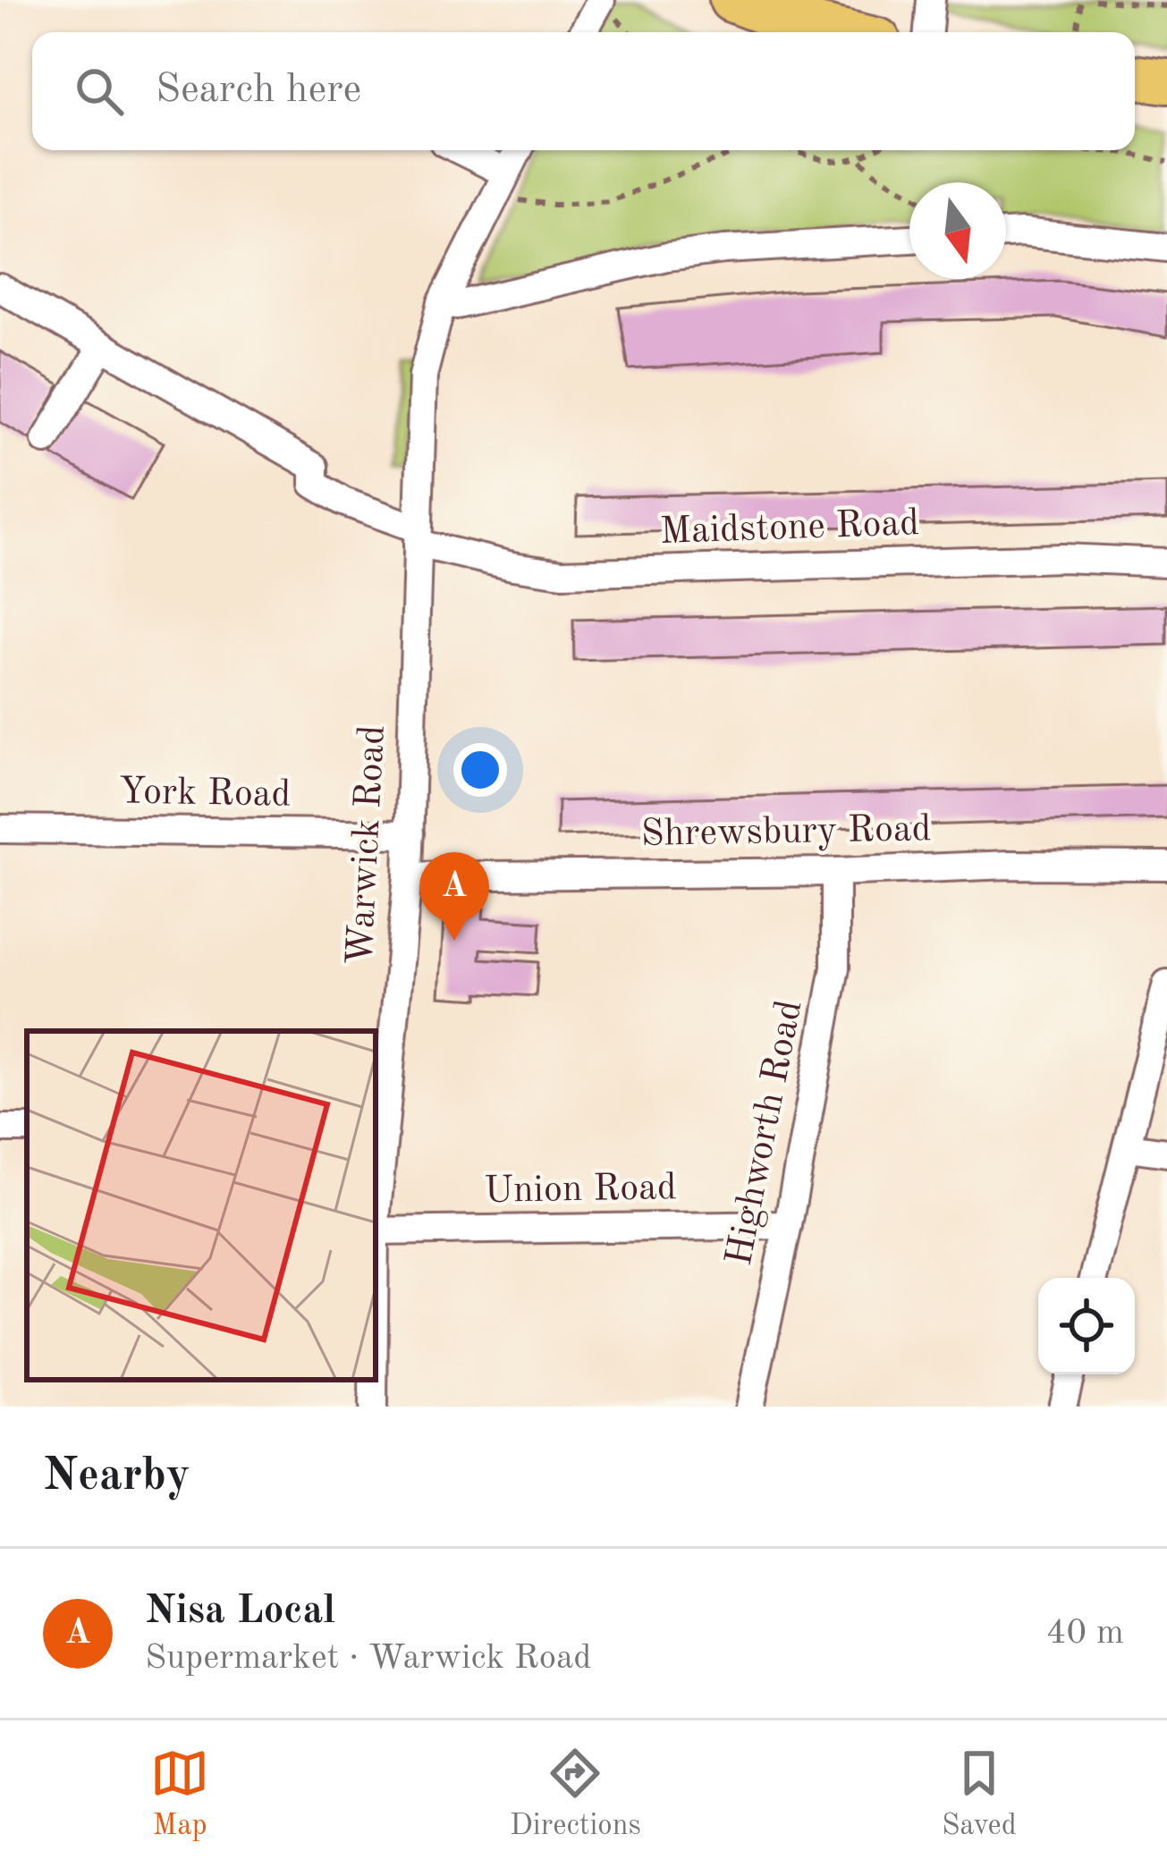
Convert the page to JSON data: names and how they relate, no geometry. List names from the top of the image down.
{
  "streets": {
    "street": [
      "Maidstone Road",
      "York Road",
      "Shrewsbury Road",
      "Warwick Road",
      "Highworth Road",
      "Union Road"
    ]
  },
  "crossings": [
    ["Maidstone Road", "Warwick Road"],
    ["York Road", "Warwick Road"],
    ["Shrewsbury Road", "Warwick Road"],
    ["Shrewsbury Road", "Highworth Road"],
    ["Highworth Road", "Union Road"]
  ],
  "north": "bottom",
  "page": {
    "search": "Search here",
    "pins": "A",
    "heading": "Nearby",
    "list": [
      {
        "mark": "A",
        "name": "Nisa Local",
        "note": "Supermarket · Warwick Road",
        "value": "40 m"
      }
    ],
    "nav": ["Map", "Directions", "Saved"]
  }
}
